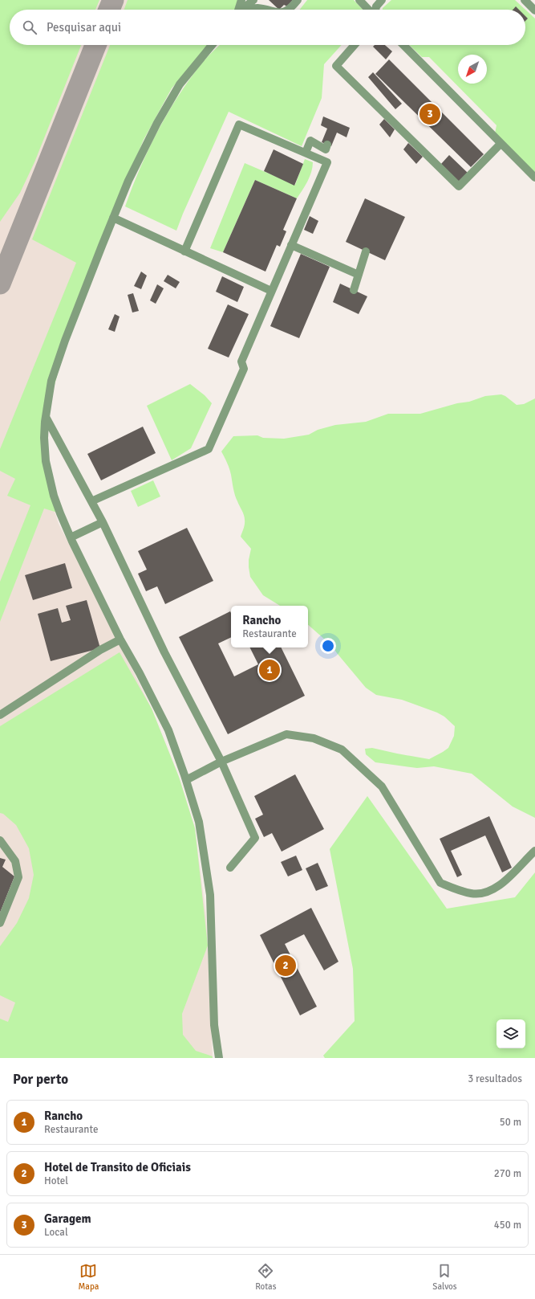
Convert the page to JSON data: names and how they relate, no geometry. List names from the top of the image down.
{
  "north": "bottom left",
  "page": {
    "search": "Pesquisar aqui",
    "pins": ["3", "1", "2"],
    "popup": ["Rancho", "Restaurante"],
    "heading": ["Por perto", "3 resultados"],
    "list": [
      {
        "mark": "1",
        "name": "Rancho",
        "note": "Restaurante",
        "value": "50 m"
      },
      {
        "mark": "2",
        "name": "Hotel de Transito de Oficiais",
        "note": "Hotel",
        "value": "270 m"
      },
      {
        "mark": "3",
        "name": "Garagem",
        "note": "Local",
        "value": "450 m"
      }
    ],
    "nav": ["Mapa", "Rotas", "Salvos"]
  }
}
